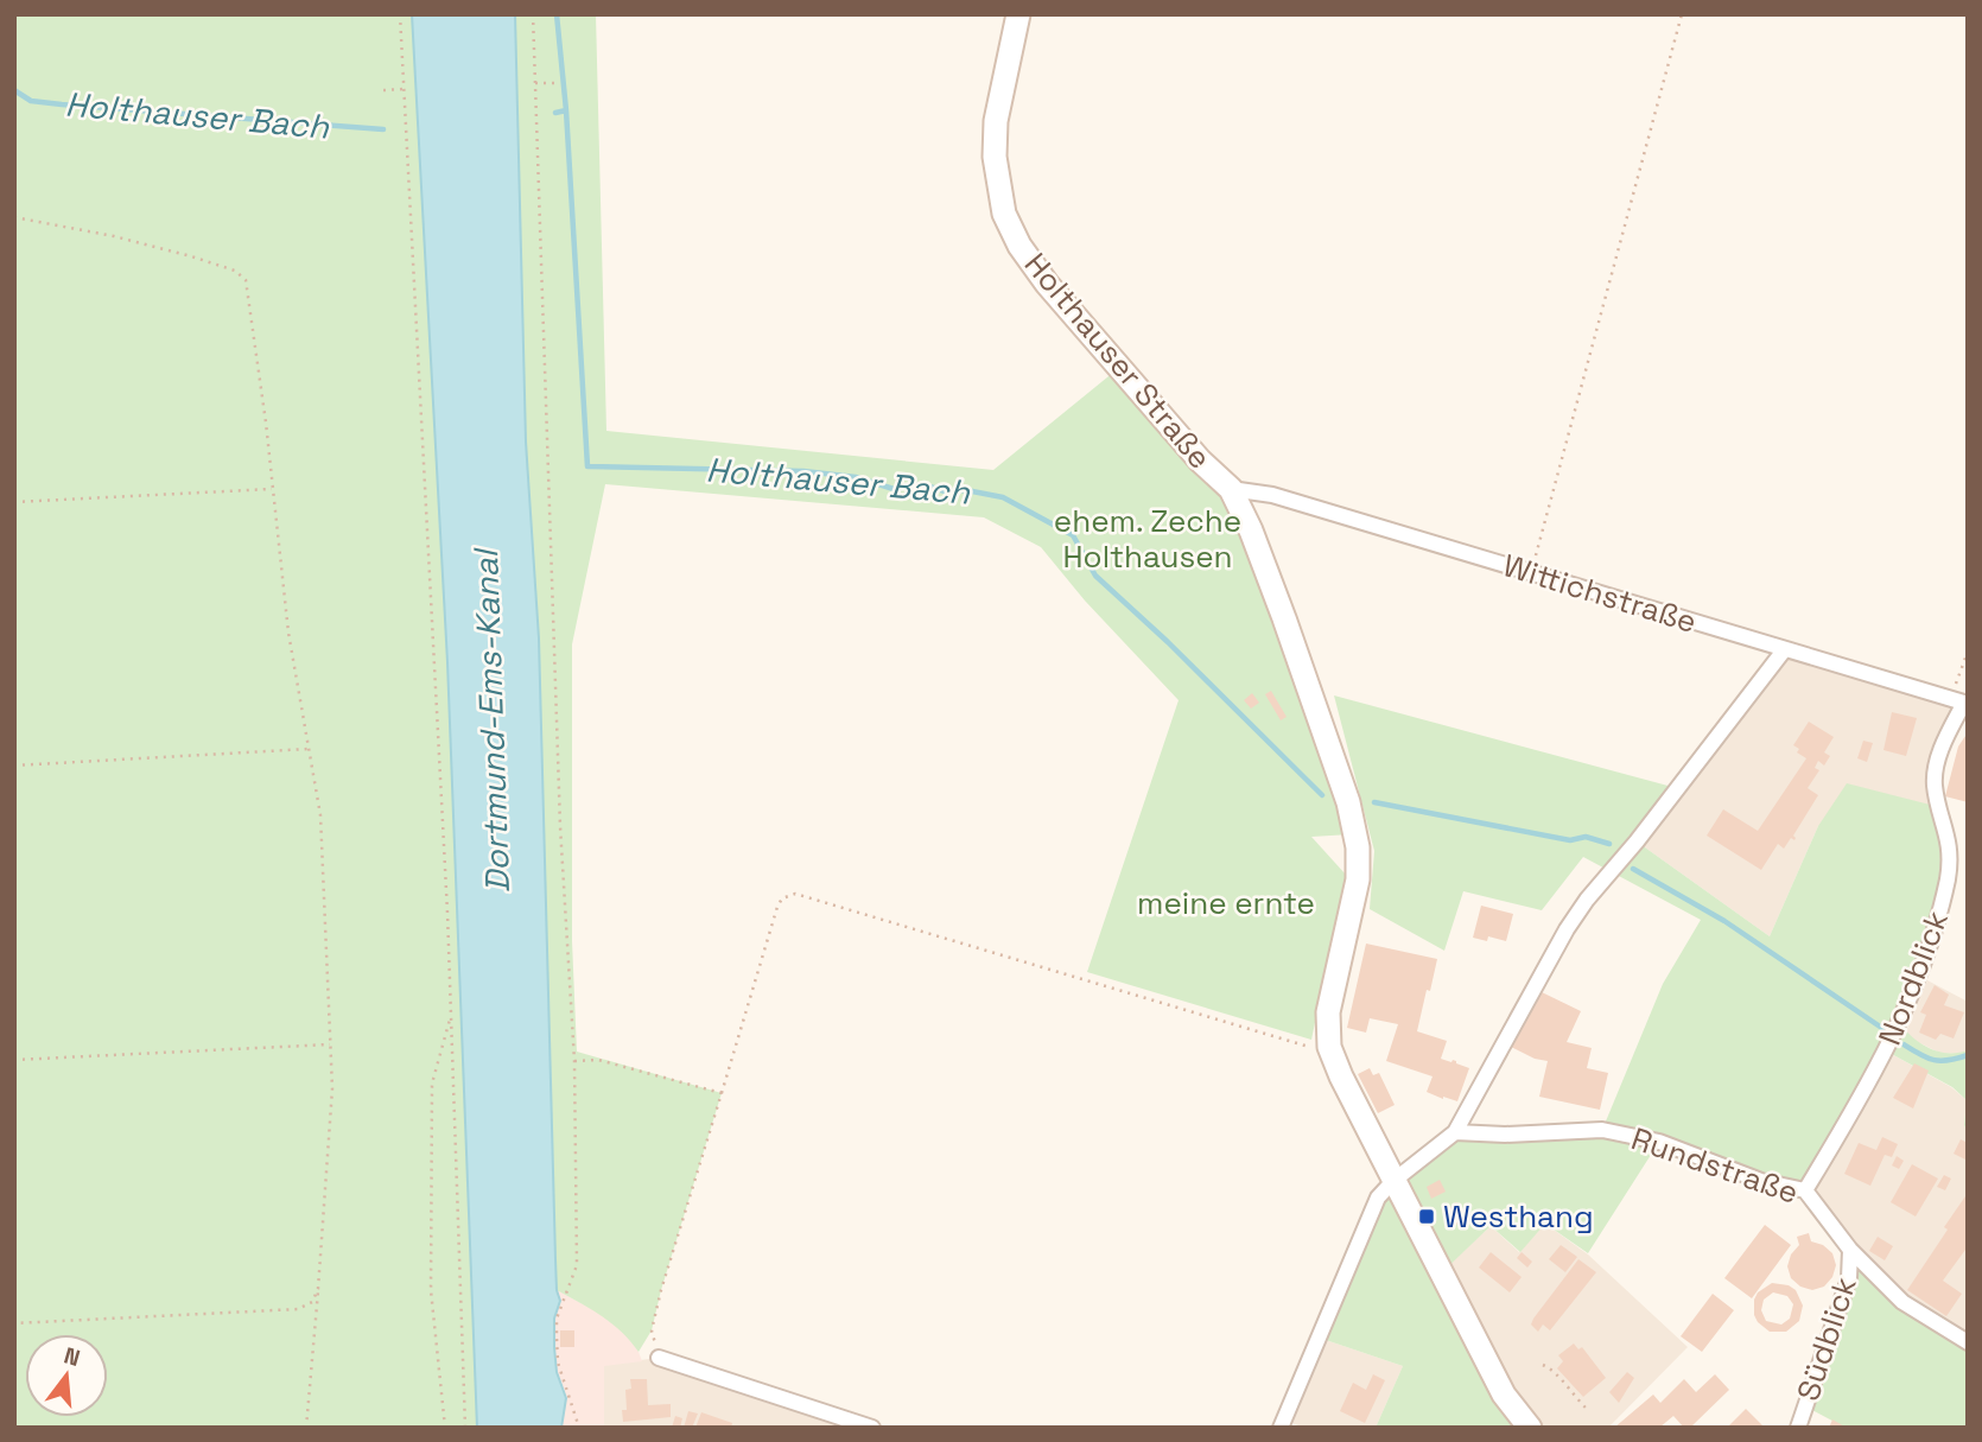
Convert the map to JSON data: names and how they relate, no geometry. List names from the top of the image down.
{
  "streets": {
    "street": [
      "Holthauser Straße",
      "Wittichstraße",
      "Nordblick",
      "Rundstraße",
      "Südblick"
    ]
  },
  "crossings": [
    ["Holthauser Straße", "Wittichstraße"],
    ["Wittichstraße", "Nordblick"],
    ["Nordblick", "Rundstraße"],
    ["Rundstraße", "Südblick"]
  ],
  "water": ["Holthauser Bach", "Dortmund-Ems-Kanal"],
  "parks": ["ehem. Zeche Holthausen", "meine ernte"],
  "places": {
    "transit": ["Westhang"]
  },
  "north": "top"
}
